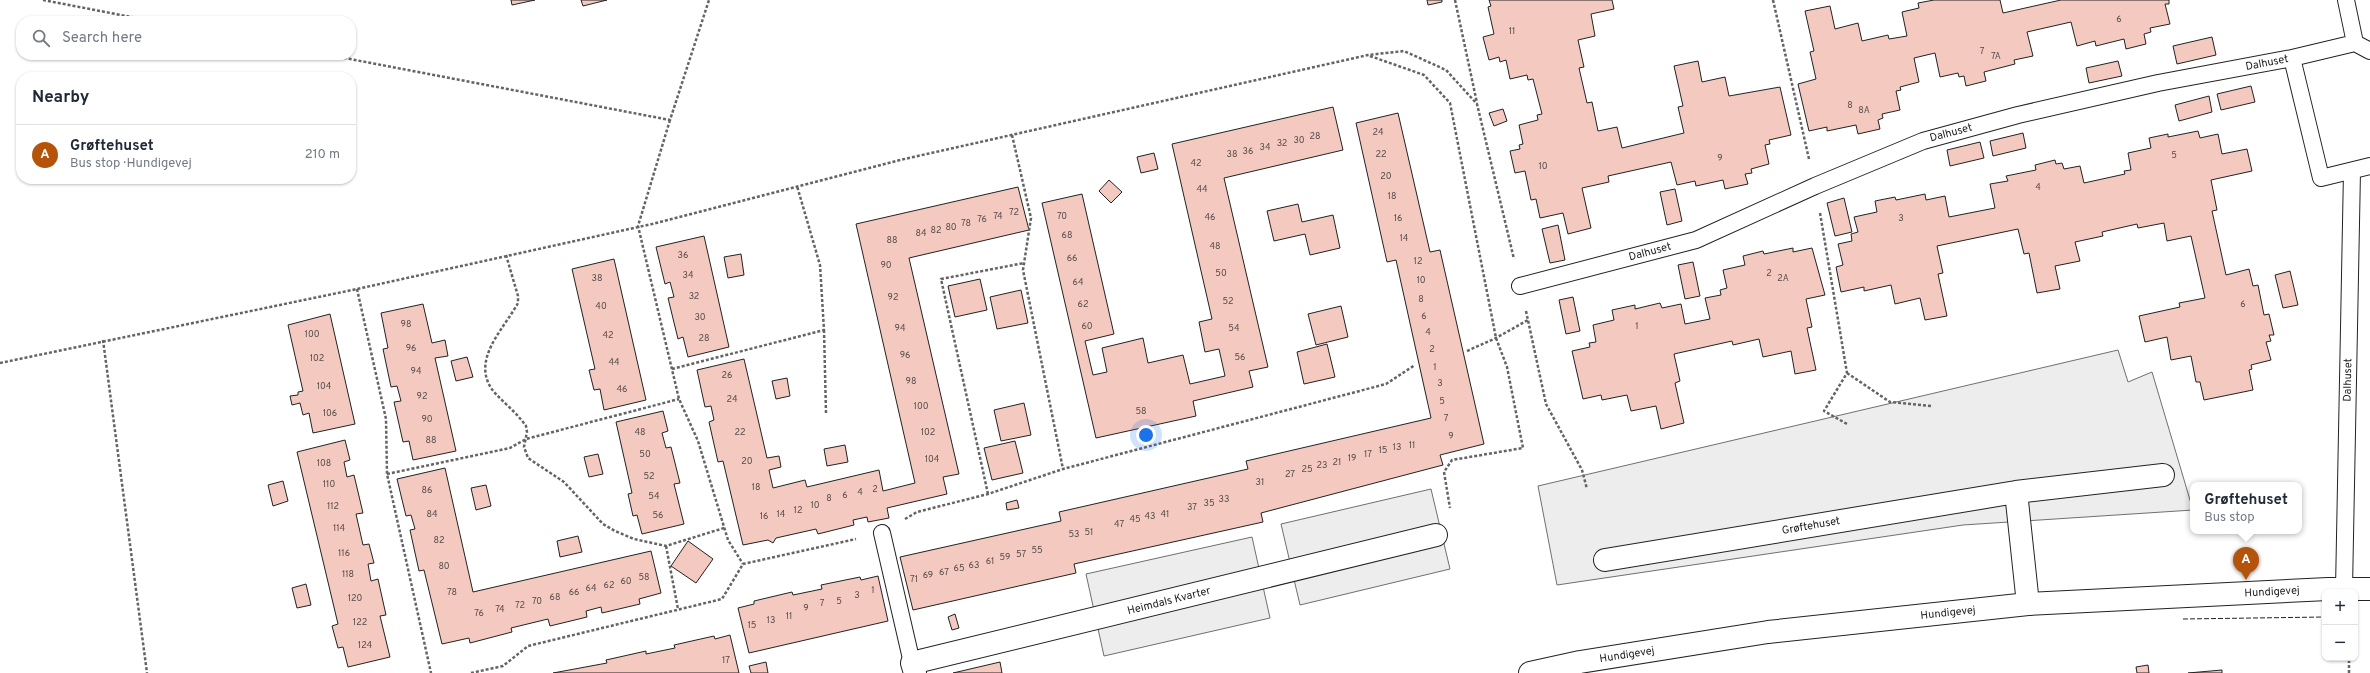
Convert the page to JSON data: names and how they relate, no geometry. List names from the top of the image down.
{
  "streets": {
    "street": ["Grøftehuset", "Hundigevej", "Heimdals Kvarter"],
    "lane": ["Dalhuset"]
  },
  "house_numbers": [
    "6",
    "11",
    "7",
    "7A",
    "8",
    "8A",
    "24",
    "28",
    "30",
    "32",
    "34",
    "36",
    "38",
    "22",
    "5",
    "9",
    "42",
    "10",
    "20",
    "4",
    "44",
    "18",
    "72",
    "74",
    "70",
    "46",
    "16",
    "3",
    "76",
    "78",
    "80",
    "82",
    "84",
    "68",
    "14",
    "88",
    "48",
    "36",
    "66",
    "12",
    "90",
    "50",
    "2",
    "34",
    "38",
    "2A",
    "10",
    "64",
    "32",
    "92",
    "8",
    "52",
    "62",
    "6",
    "40",
    "6",
    "30",
    "98",
    "60",
    "1",
    "94",
    "54",
    "4",
    "100",
    "42",
    "28",
    "96",
    "2",
    "96",
    "56",
    "102",
    "44",
    "1",
    "94",
    "26",
    "98",
    "3",
    "104",
    "46",
    "92",
    "24",
    "5",
    "100",
    "58",
    "106",
    "7",
    "90",
    "48",
    "22",
    "102",
    "9",
    "88",
    "11",
    "13",
    "15",
    "50",
    "17",
    "19",
    "104",
    "20",
    "21",
    "108",
    "23",
    "25",
    "27",
    "52",
    "31",
    "110",
    "18",
    "2",
    "86",
    "4",
    "6",
    "54",
    "8",
    "33",
    "35",
    "10",
    "112",
    "37",
    "12",
    "84",
    "14",
    "41",
    "56",
    "16",
    "43",
    "45",
    "47",
    "114",
    "51",
    "53",
    "82",
    "55",
    "116",
    "57",
    "59",
    "61",
    "63",
    "80",
    "65",
    "67",
    "118",
    "69",
    "58",
    "71",
    "60",
    "62",
    "64",
    "1",
    "78",
    "66",
    "3",
    "68",
    "120",
    "70",
    "5",
    "7",
    "72",
    "9",
    "74",
    "76",
    "11",
    "13",
    "122",
    "15",
    "124",
    "17"
  ],
  "page": {
    "search": "Search here",
    "heading": "Nearby",
    "list": [
      {
        "mark": "A",
        "name": "Grøftehuset",
        "note": "Bus stop · Hundigevej",
        "value": "210 m"
      }
    ],
    "popup": ["Grøftehuset", "Bus stop"],
    "pins": "A",
    "map_buttons": ["+", "−"]
  }
}
